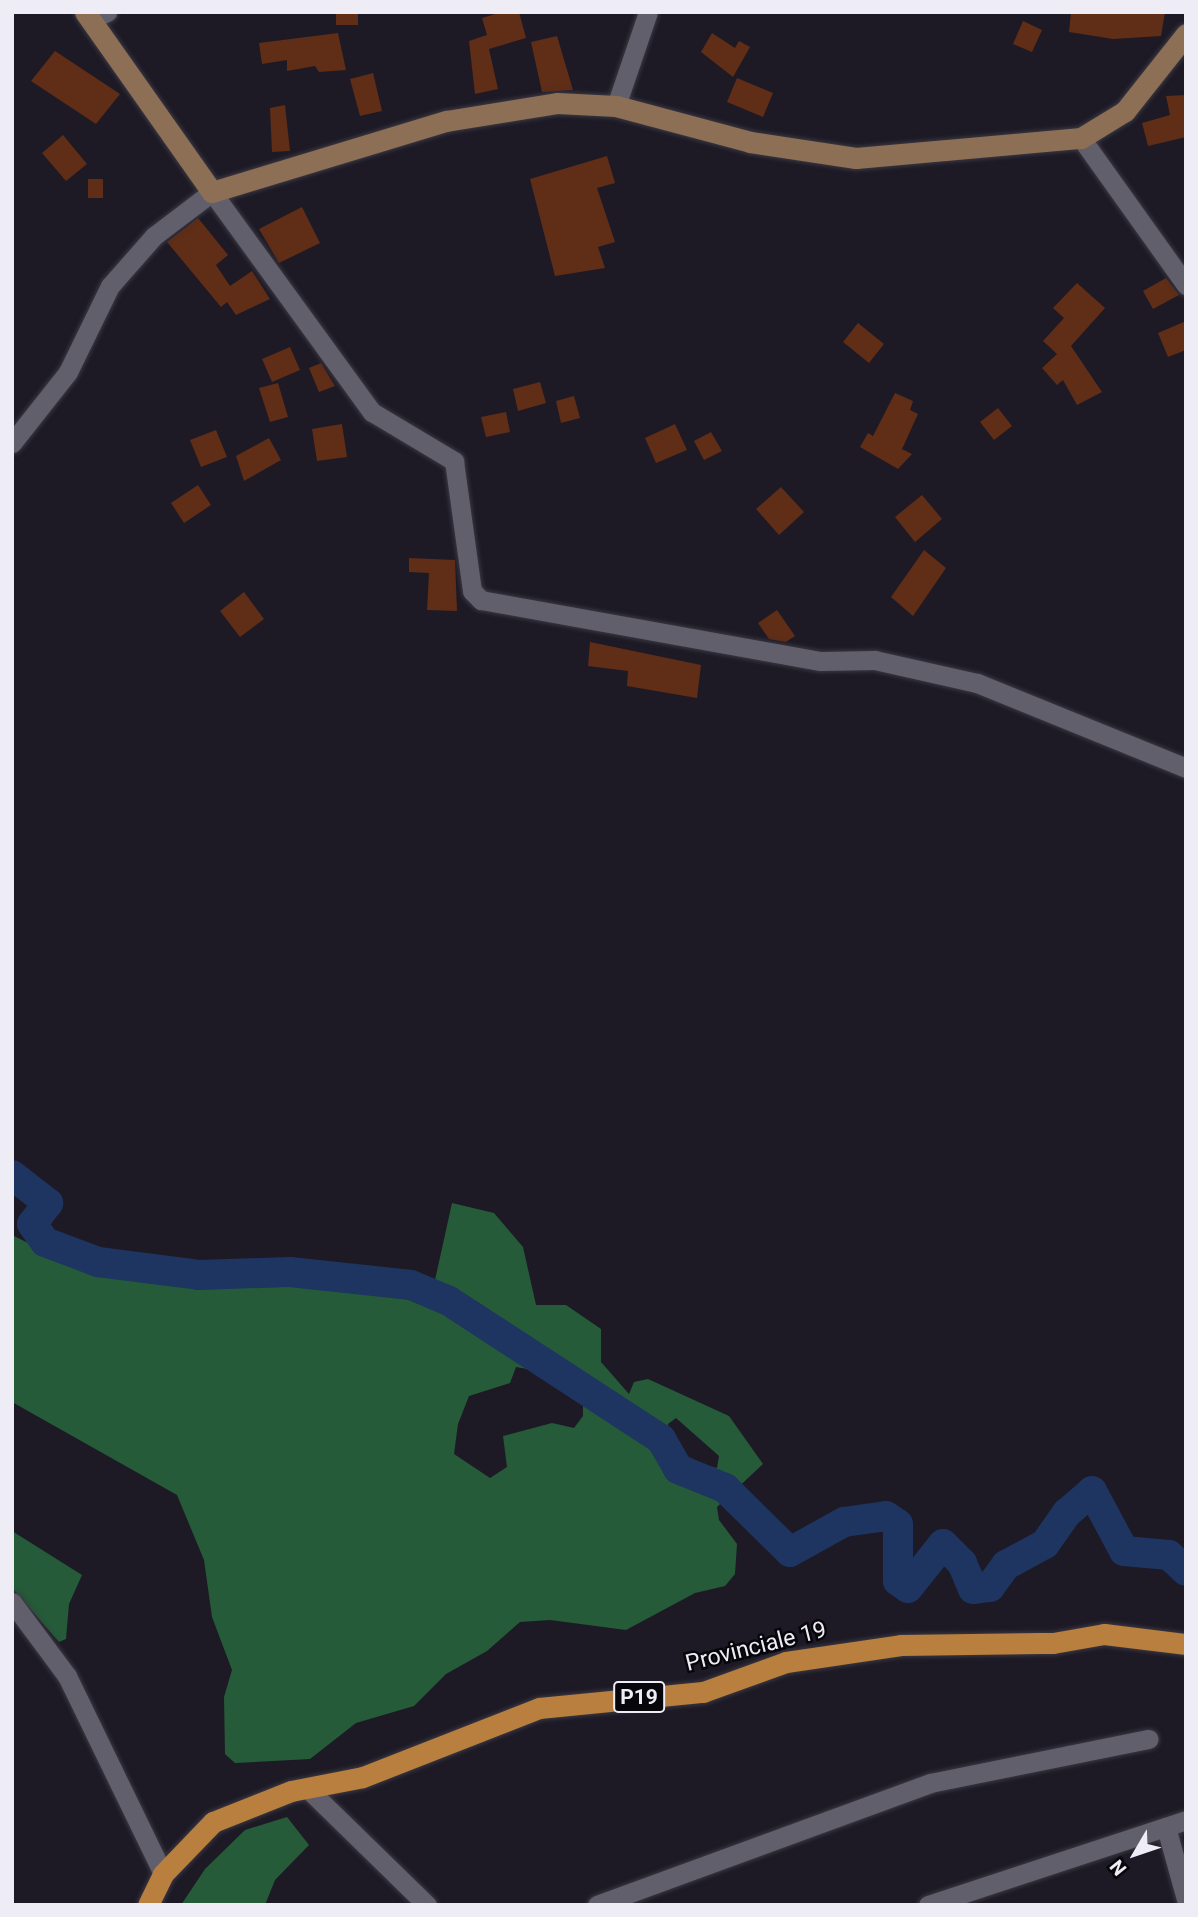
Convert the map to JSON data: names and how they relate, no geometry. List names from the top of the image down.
{
  "streets": {
    "main road": ["Provinciale 19", "P19"]
  },
  "north": "bottom left"
}
